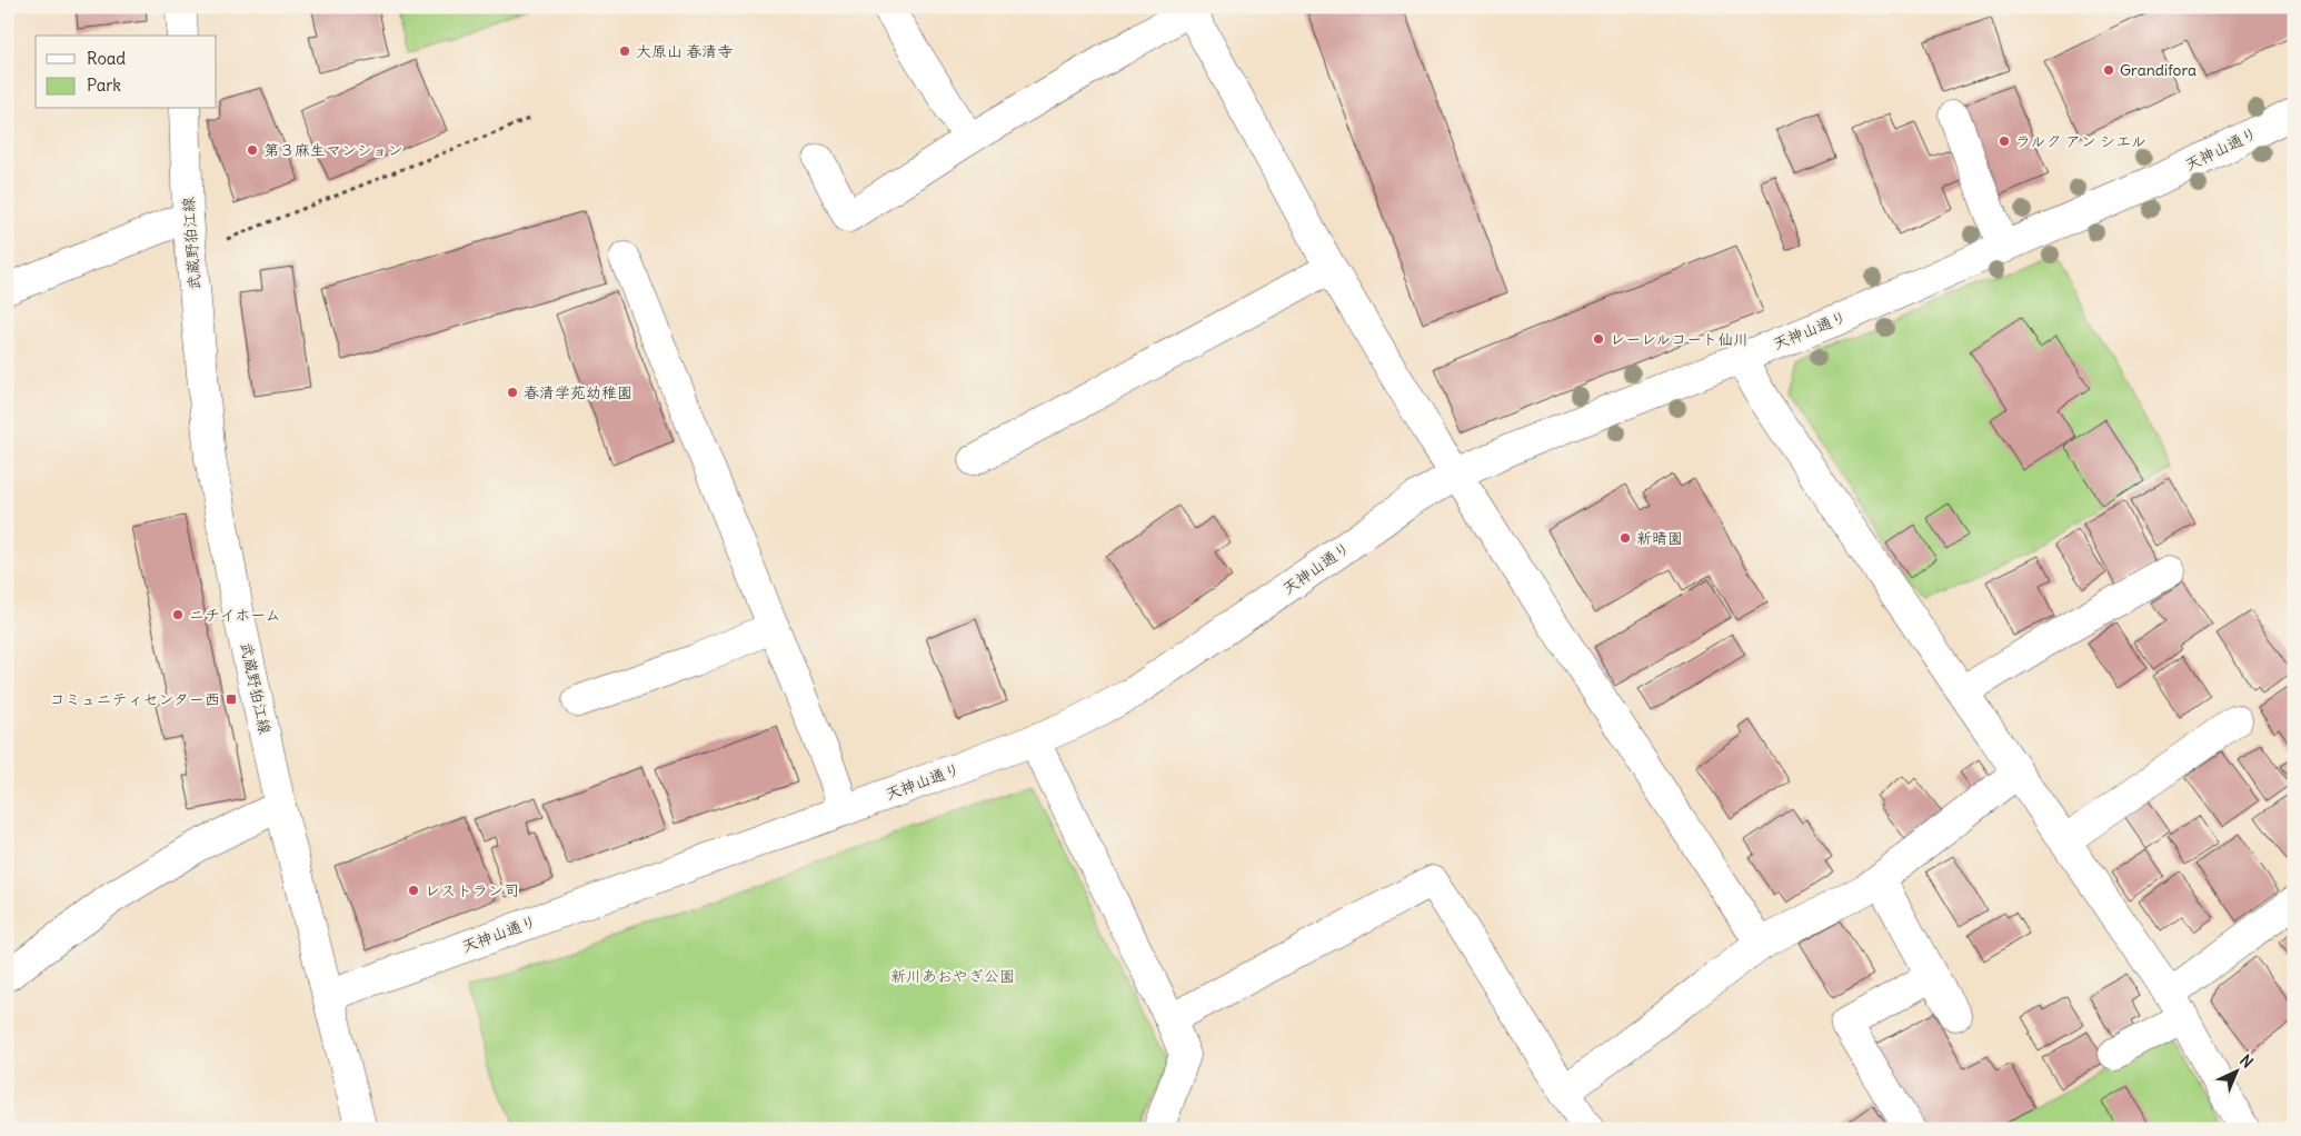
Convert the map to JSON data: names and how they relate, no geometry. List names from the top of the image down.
{
  "streets": {
    "street": ["天神山通り", "武蔵野狛江線"]
  },
  "crossings": [
    ["天神山通り", "武蔵野狛江線"]
  ],
  "parks": ["新川あおやぎ公園"],
  "places": {
    "other": [
      "大原山 春清寺",
      "Grandifora",
      "ラルク アン シエル",
      "第３麻生マンション",
      "レーレルコート仙川",
      "春清学苑幼稚園",
      "新晴園",
      "ニチイホーム",
      "レストラン司"
    ],
    "transit": ["コミュニティセンター西"]
  },
  "legend": ["Road", "Park"],
  "north": "top right"
}
